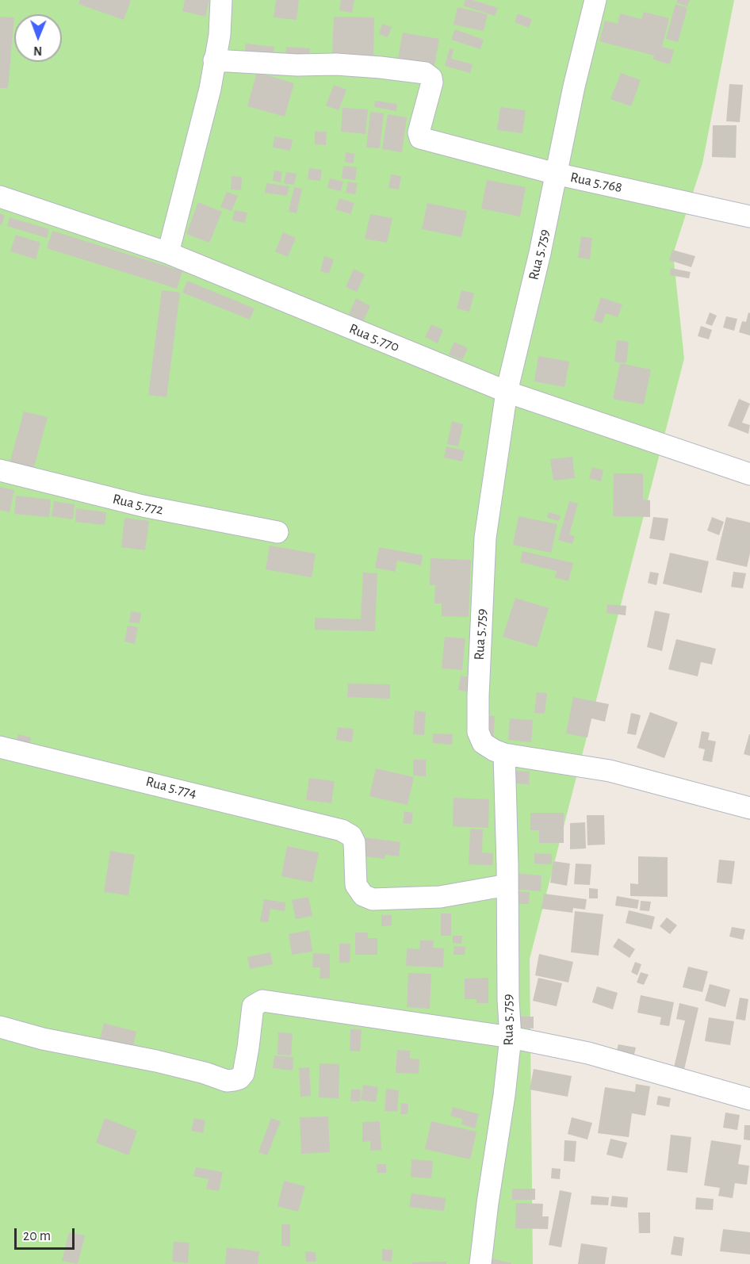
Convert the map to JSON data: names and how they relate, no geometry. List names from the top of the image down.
{
  "streets": {
    "street": [
      "Rua 5.768",
      "Rua 5.759",
      "Rua 5.770",
      "Rua 5.772",
      "Rua 5.774"
    ]
  },
  "crossings": [
    ["Rua 5.768", "Rua 5.759"],
    ["Rua 5.759", "Rua 5.770"],
    ["Rua 5.759", "Rua 5.774"]
  ],
  "scale_bar": "20 m",
  "north": "bottom"
}
